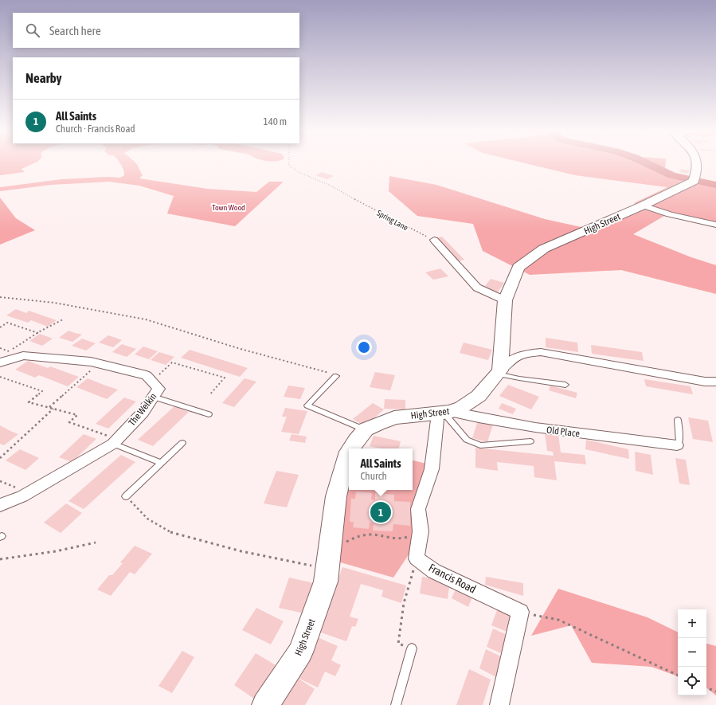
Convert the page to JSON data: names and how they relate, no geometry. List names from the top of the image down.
{
  "streets": {
    "main road": ["High Street"],
    "street": ["The Welkin", "Old Place", "Francis Road"],
    "path": ["Spring Lane"]
  },
  "crossings": [
    ["High Street", "Old Place"]
  ],
  "parks": ["Town Wood"],
  "page": {
    "search": "Search here",
    "heading": "Nearby",
    "list": [
      {
        "mark": "1",
        "name": "All Saints",
        "note": "Church · Francis Road",
        "value": "140 m"
      }
    ],
    "popup": ["All Saints", "Church"],
    "pins": "1",
    "map_buttons": ["+", "−"]
  }
}
